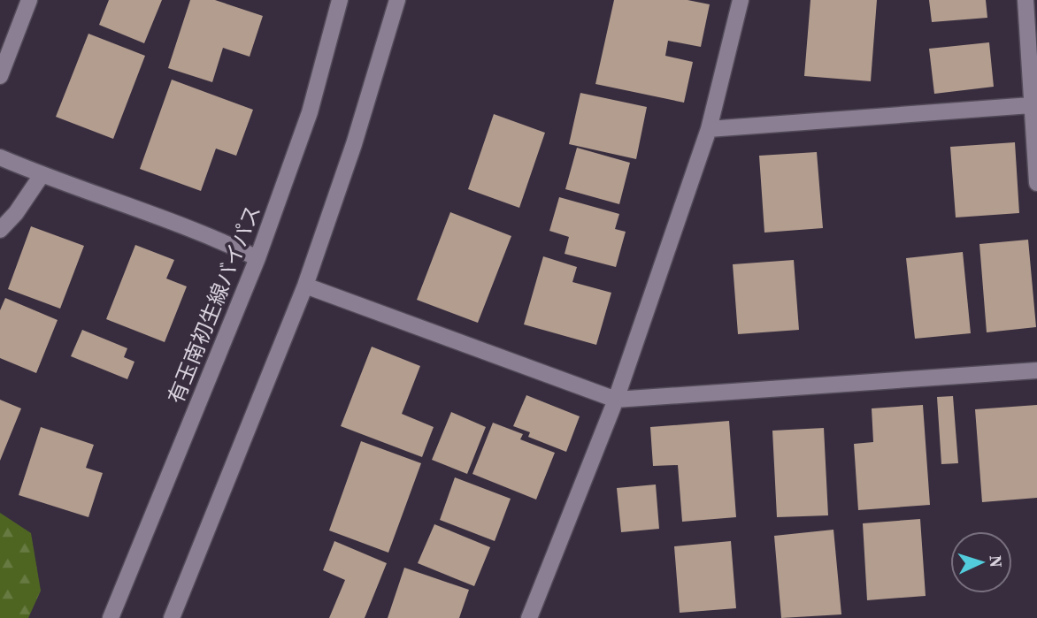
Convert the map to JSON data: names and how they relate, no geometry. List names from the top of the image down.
{
  "streets": {
    "street": ["有玉南初生線バイパス"]
  },
  "north": "right"
}
